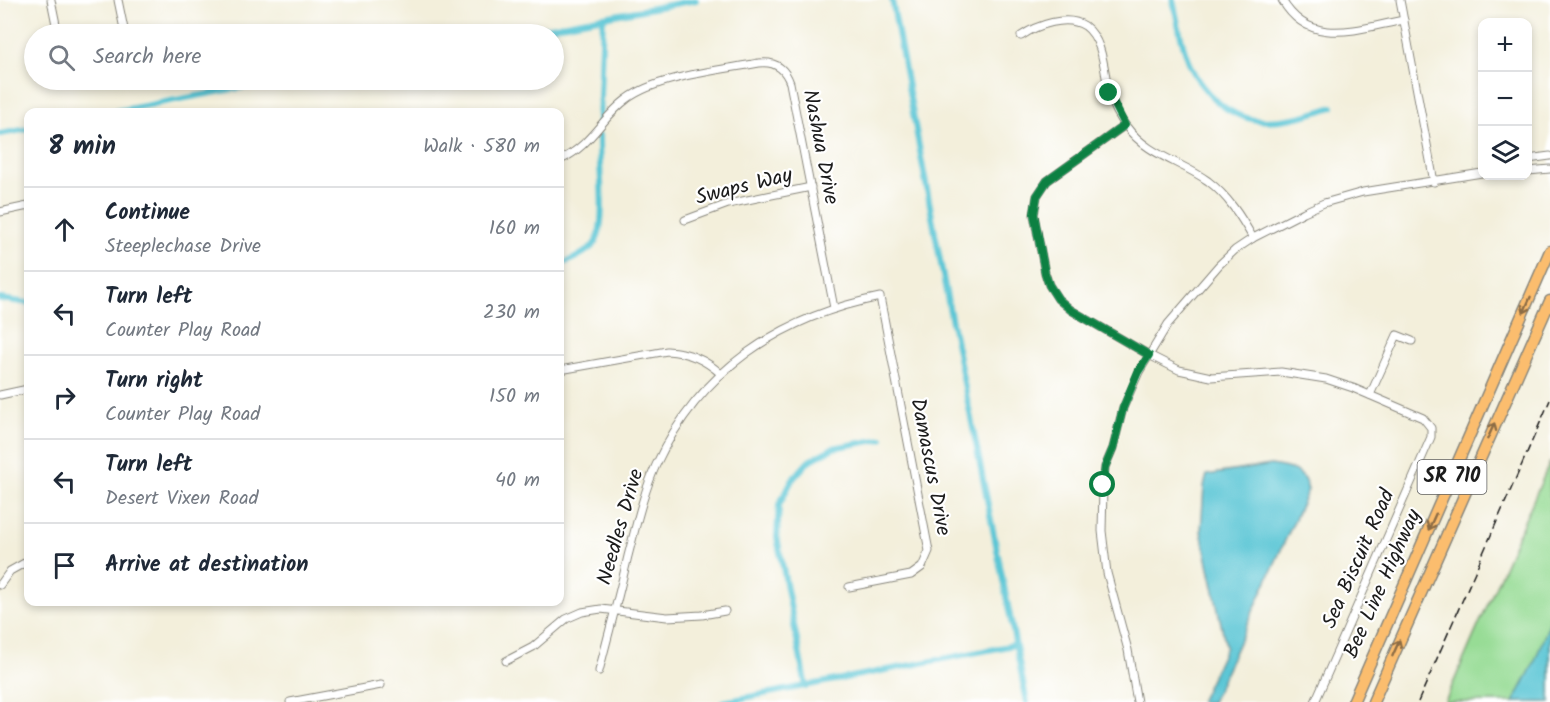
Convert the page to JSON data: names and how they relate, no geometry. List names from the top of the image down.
{
  "streets": {
    "highway": ["SR 710", "Bee Line Highway"],
    "street": [
      "Nashua Drive",
      "Swaps Way",
      "Damascus Drive",
      "Needles Drive",
      "Sea Biscuit Road"
    ]
  },
  "crossings": [
    ["Nashua Drive", "Swaps Way"],
    ["Nashua Drive", "Needles Drive"],
    ["Damascus Drive", "Needles Drive"]
  ],
  "page": {
    "map_buttons": ["+", "−"],
    "search": "Search here",
    "heading": ["8 min", "Walk · 580 m"],
    "list": [
      ["Continue", "Steeplechase Drive", "160 m"],
      ["Turn left", "Counter Play Road", "230 m"],
      ["Turn right", "Counter Play Road", "150 m"],
      ["Turn left", "Desert Vixen Road", "40 m"],
      "Arrive at destination"
    ]
  }
}
